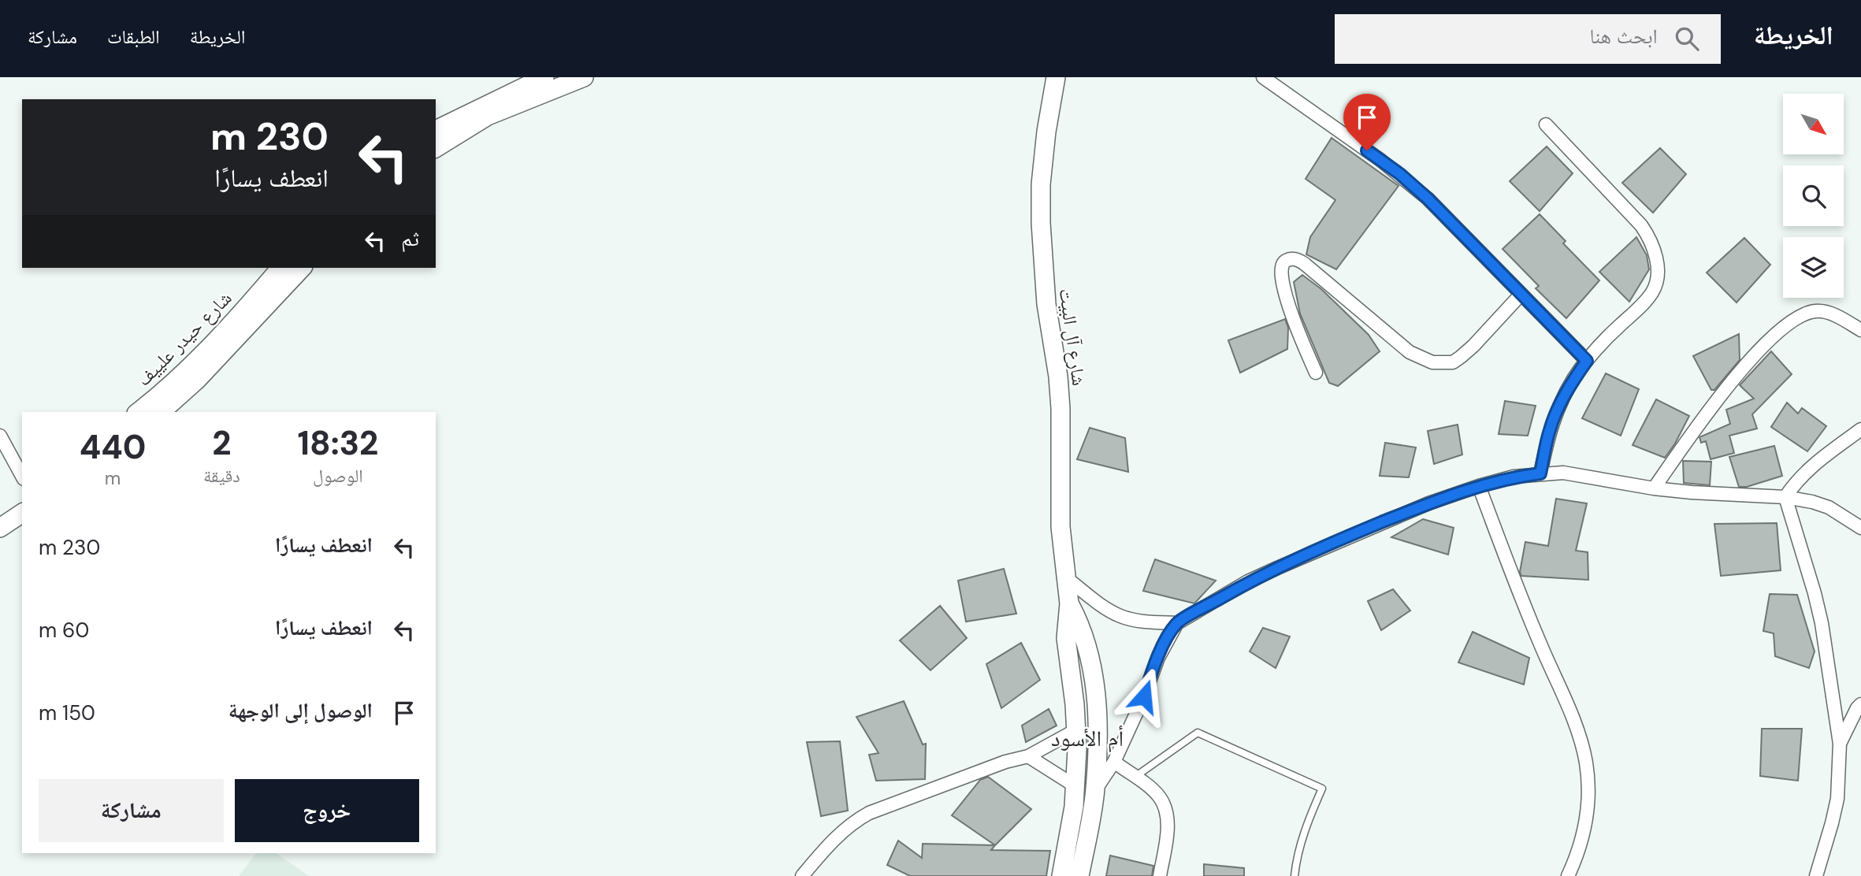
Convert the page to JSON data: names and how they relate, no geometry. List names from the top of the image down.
{
  "streets": {
    "street": ["شارع آل البيت", "شارع حيدر علييف"]
  },
  "districts": ["أم الأسود"],
  "north": "bottom right",
  "page": {
    "header": "الخريطة",
    "search": "ابحث هنا",
    "nav": ["الخريطة", "الطبقات", "مشاركة"],
    "turn": ["230 m", "انعطف يسارًا"],
    "then": "ثم",
    "eta": [
      "18:32",
      "الوصول",
      "2",
      "دقيقة",
      "440",
      "m"
    ],
    "list": [
      {
        "name": "انعطف يسارًا",
        "value": "230 m"
      },
      {
        "name": "انعطف يسارًا",
        "value": "60 m"
      },
      {
        "name": "الوصول إلى الوجهة",
        "value": "150 m"
      }
    ],
    "buttons": ["خروج", "مشاركة"]
  }
}
